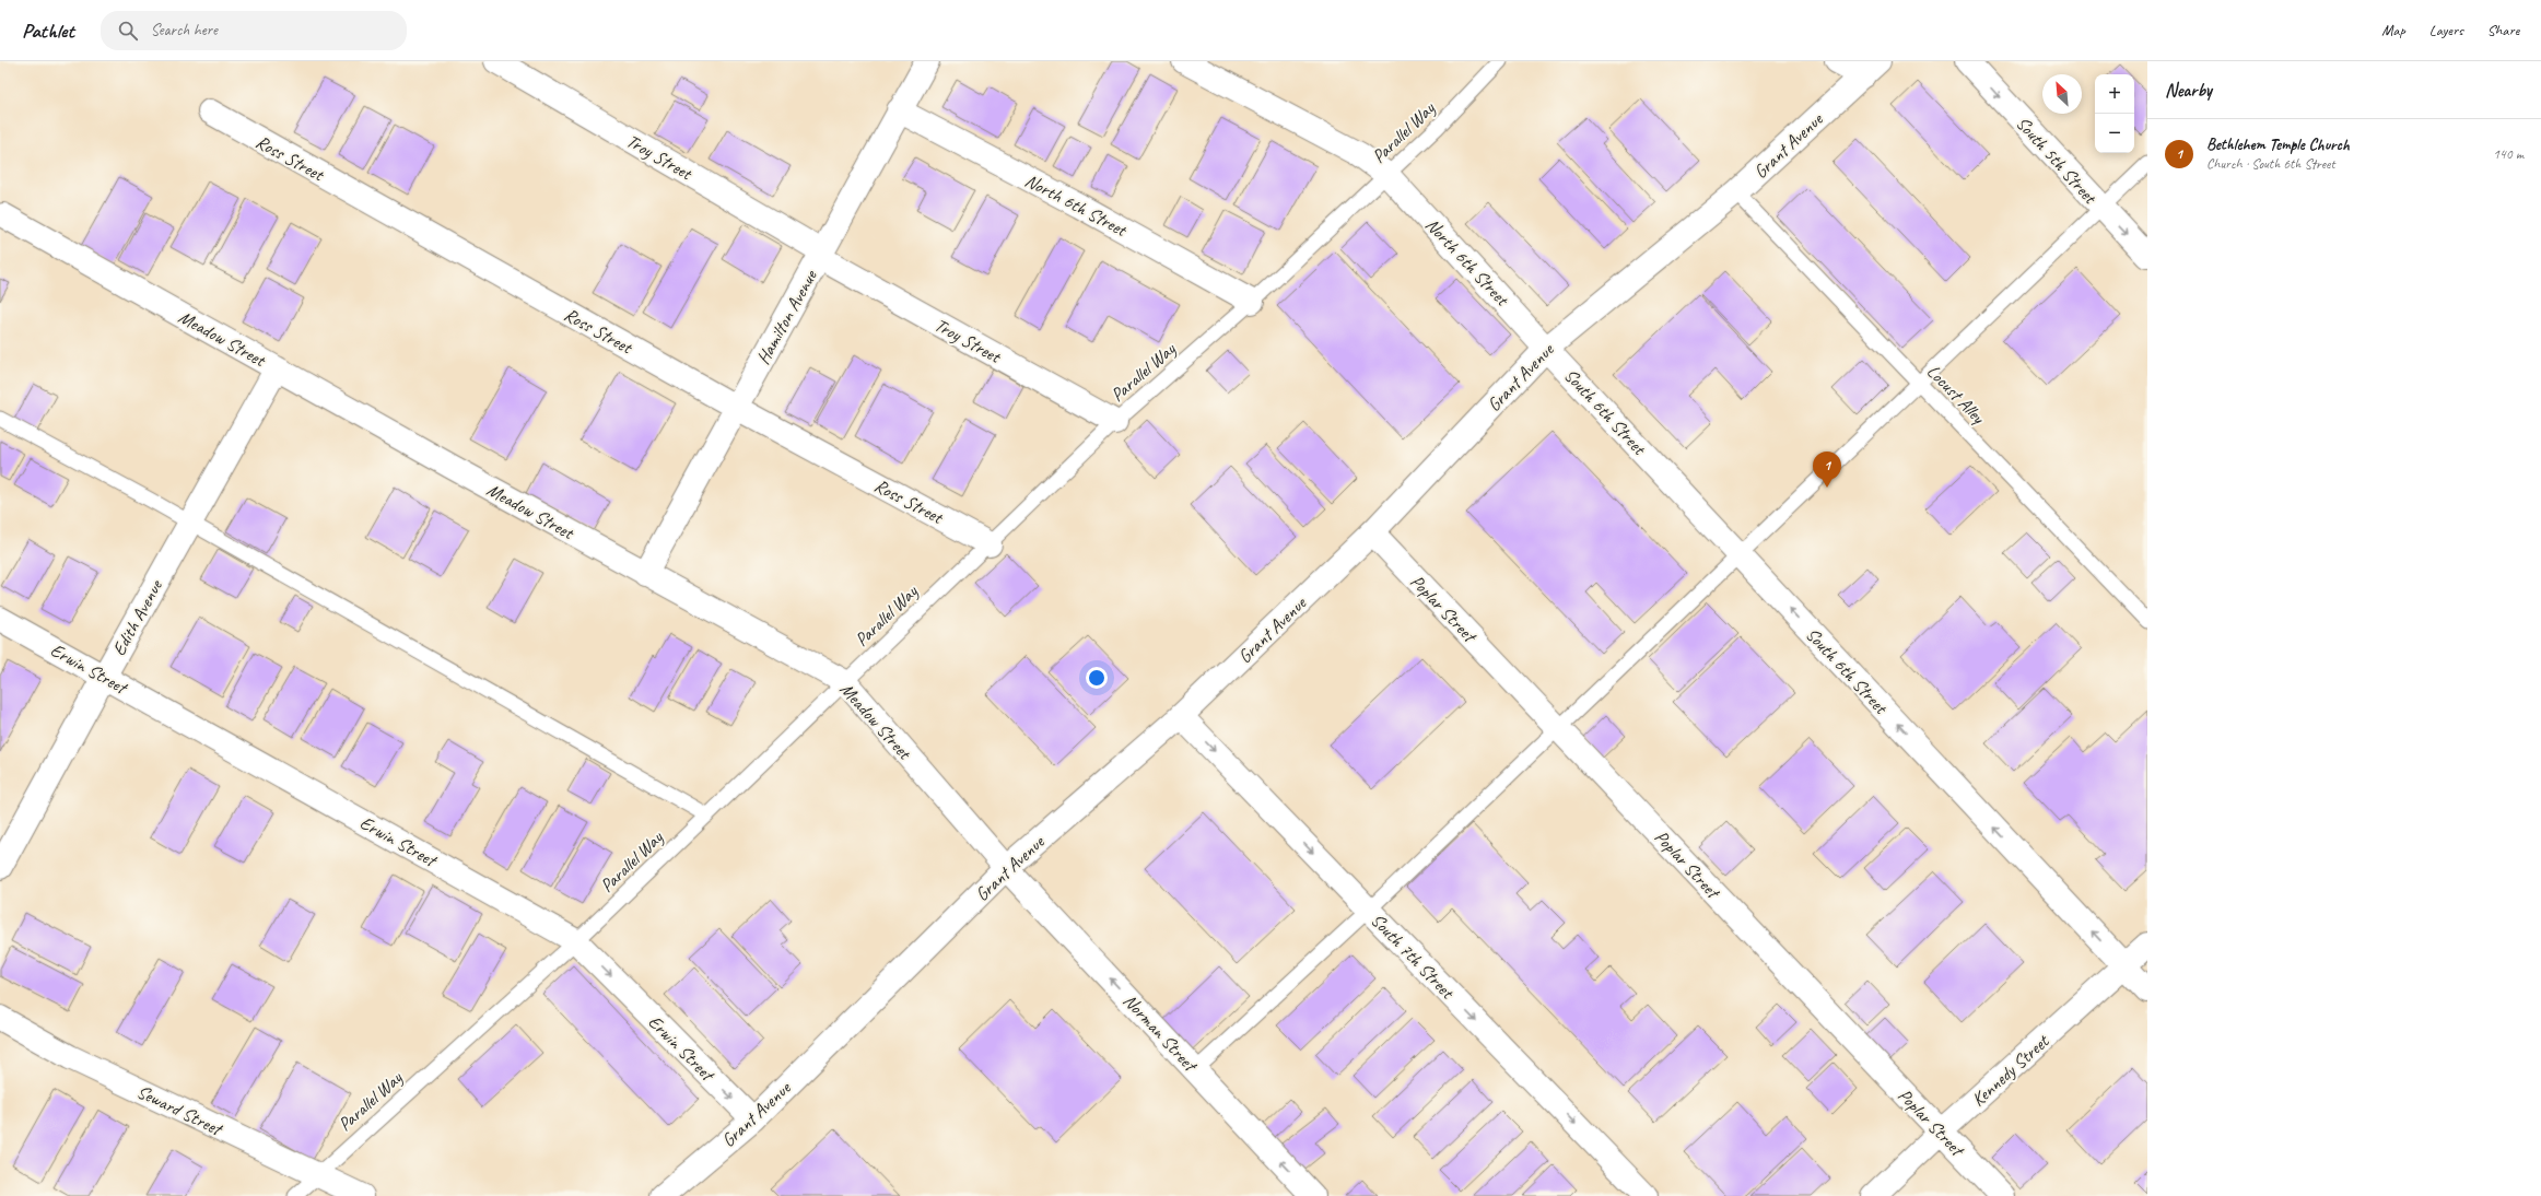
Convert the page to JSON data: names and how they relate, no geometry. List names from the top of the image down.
{
  "streets": {
    "street": [
      "Grant Avenue",
      "Troy Street",
      "Ross Street",
      "South 5th Street",
      "North 6th Street",
      "Hamilton Avenue",
      "Meadow Street",
      "South 6th Street",
      "Poplar Street",
      "Edith Avenue",
      "Erwin Street",
      "South 7th Street",
      "Norman Street",
      "Kennedy Street",
      "Seward Street"
    ],
    "lane": ["Parallel Way", "Locust Alley"]
  },
  "crossings": [
    ["Parallel Way", "Troy Street"],
    ["Parallel Way", "Ross Street"],
    ["Parallel Way", "North 6th Street"],
    ["Parallel Way", "Meadow Street"],
    ["Parallel Way", "Erwin Street"],
    ["Parallel Way", "Seward Street"],
    ["Grant Avenue", "North 6th Street"],
    ["Grant Avenue", "Meadow Street"],
    ["Grant Avenue", "Locust Alley"],
    ["Grant Avenue", "South 6th Street"],
    ["Grant Avenue", "Poplar Street"],
    ["Grant Avenue", "Erwin Street"],
    ["Grant Avenue", "South 7th Street"],
    ["Grant Avenue", "Norman Street"],
    ["Troy Street", "Hamilton Avenue"],
    ["Ross Street", "Hamilton Avenue"],
    ["North 6th Street", "Hamilton Avenue"],
    ["North 6th Street", "South 6th Street"],
    ["Hamilton Avenue", "Meadow Street"],
    ["Meadow Street", "Edith Avenue"],
    ["Meadow Street", "Norman Street"],
    ["South 6th Street", "Kennedy Street"],
    ["Poplar Street", "Kennedy Street"],
    ["Edith Avenue", "Erwin Street"]
  ],
  "one_way": [
    "South 5th Street",
    "South 6th Street",
    "South 7th Street",
    "Norman Street"
  ],
  "north": "top left",
  "page": {
    "header": "Pathlet",
    "search": "Search here",
    "nav": ["Map", "Layers", "Share"],
    "heading": "Nearby",
    "map_buttons": ["+", "−"],
    "list": [
      {
        "mark": "1",
        "name": "Bethlehem Temple Church",
        "note": "Church · South 6th Street",
        "value": "140 m"
      }
    ],
    "pins": "1"
  }
}
